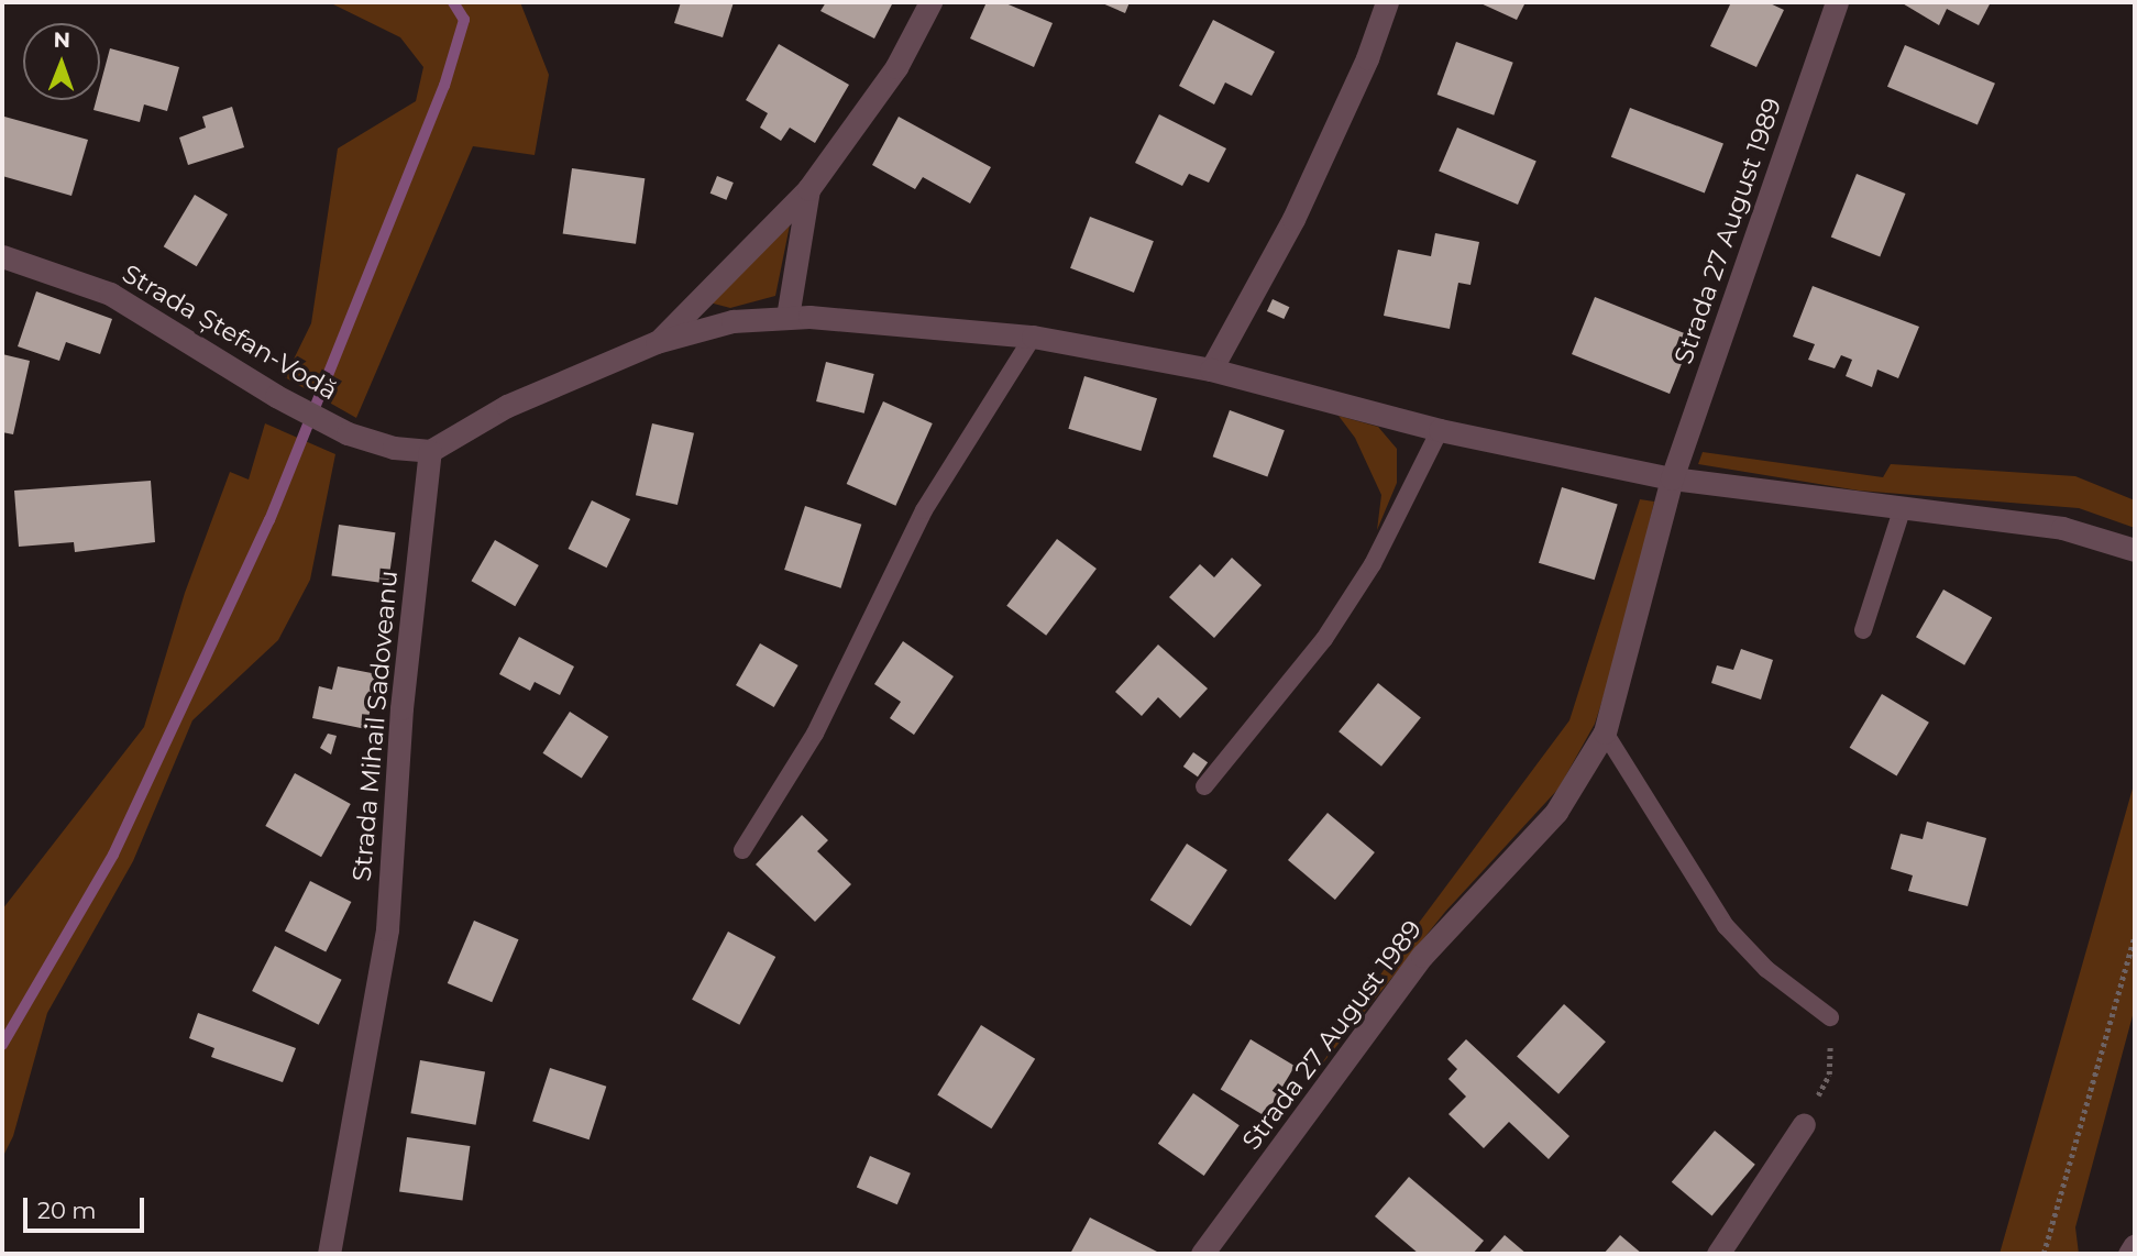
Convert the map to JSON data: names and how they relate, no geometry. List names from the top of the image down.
{
  "streets": {
    "street": ["Strada 27 August 1989", "Strada Ștefan-Vodă", "Strada Mihail Sadoveanu"]
  },
  "crossings": [
    ["Strada Ștefan-Vodă", "Strada Mihail Sadoveanu"]
  ],
  "scale_bar": "20 m",
  "north": "top"
}
